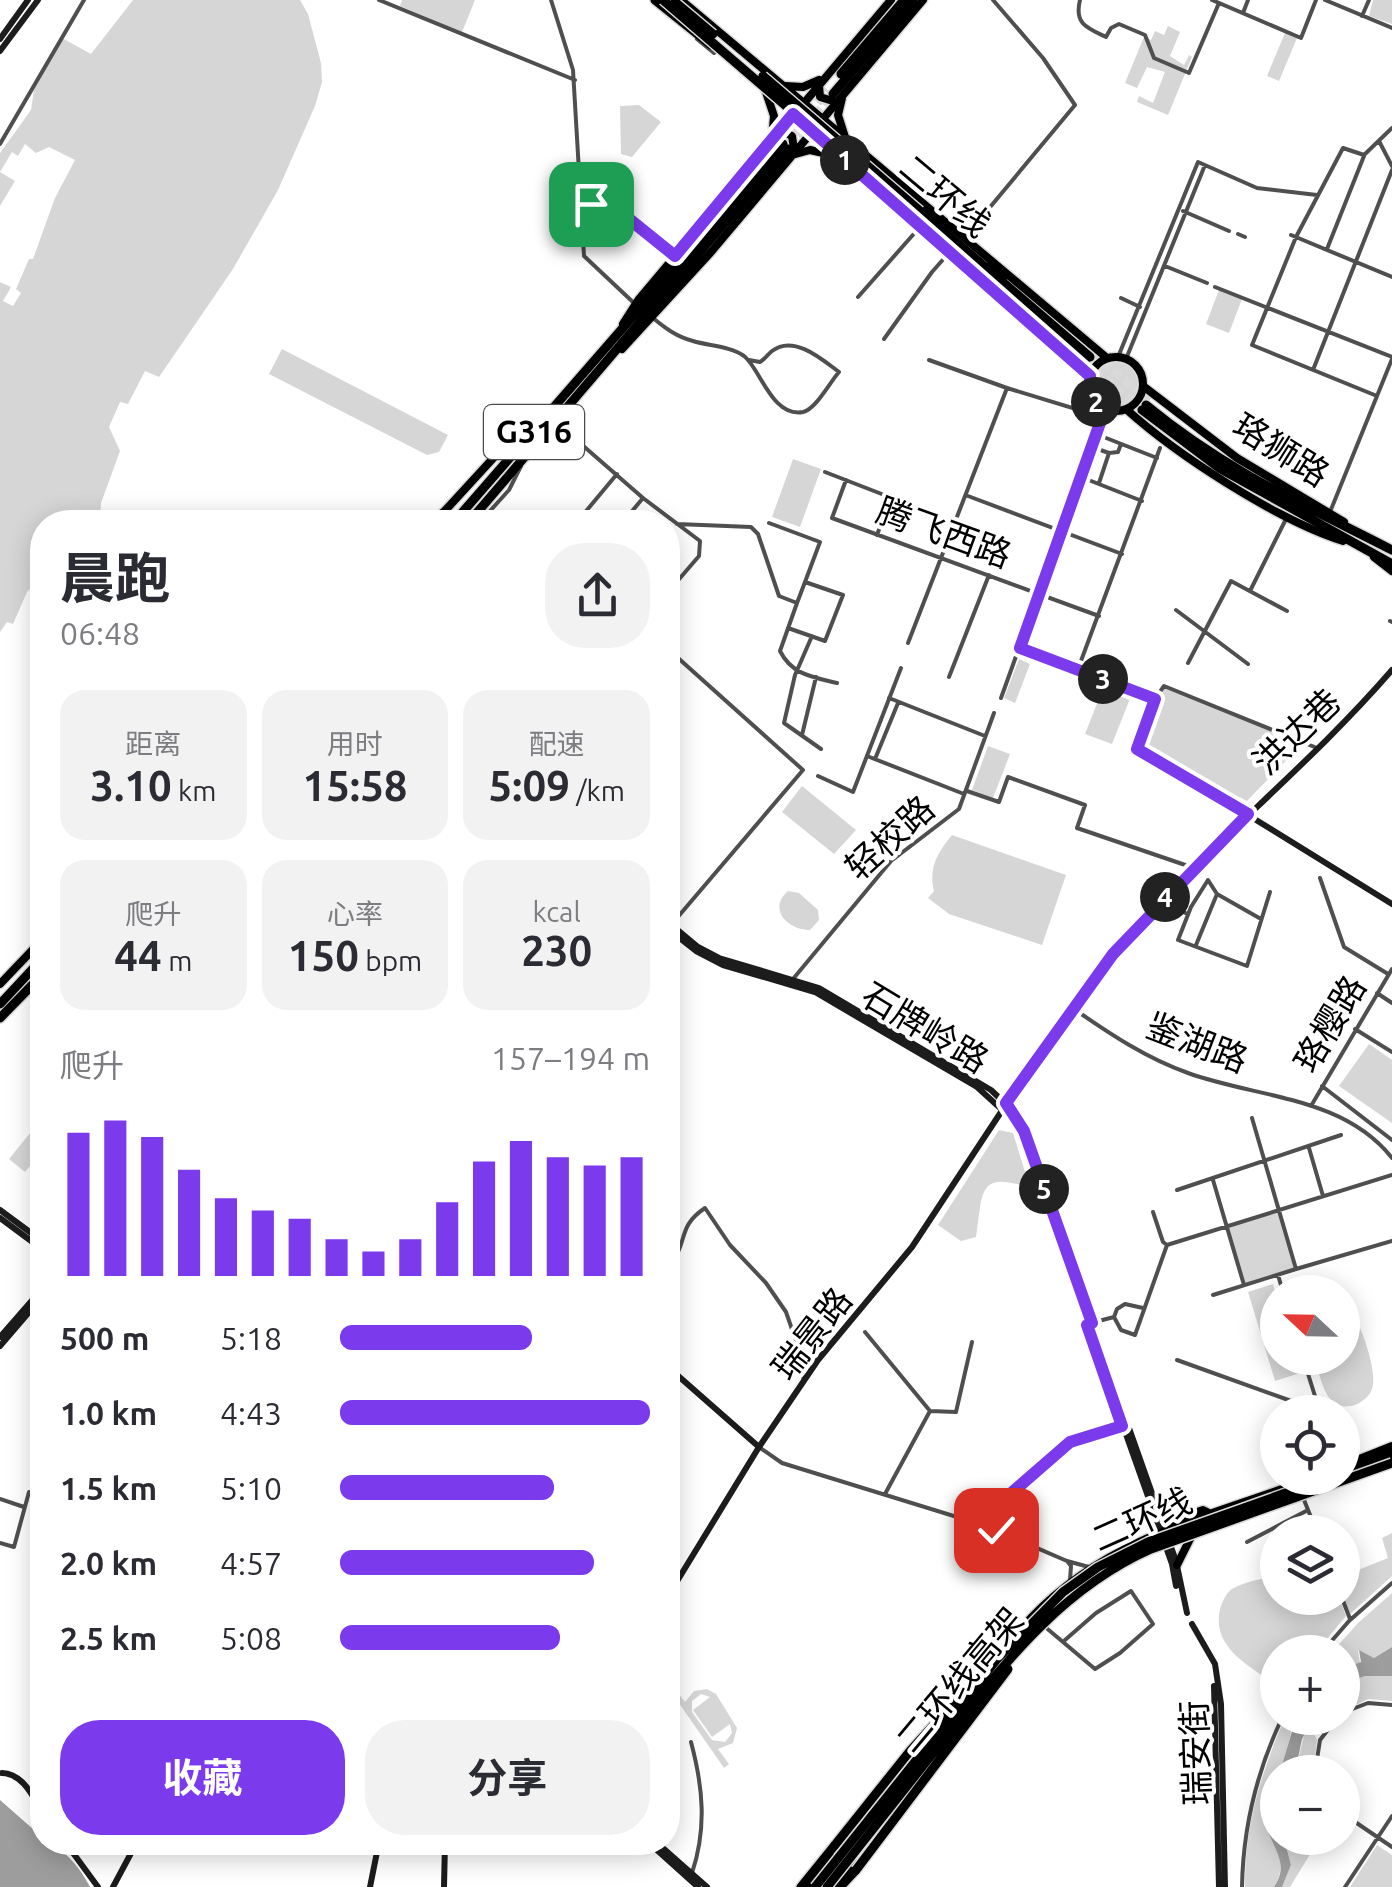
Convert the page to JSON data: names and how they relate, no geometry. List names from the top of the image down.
{
  "streets": {
    "highway": ["二环线", "G316", "二环线高架"],
    "main road": [
      "珞狮路",
      "洪达巷",
      "石牌岭路",
      "瑞景路",
      "瑞安街"
    ],
    "street": [
      "腾飞西路",
      "轻校路",
      "珞樱路",
      "鉴湖路"
    ]
  },
  "crossings": [
    ["二环线", "珞狮路"],
    ["洪达巷", "石牌岭路"],
    ["洪达巷", "鉴湖路"],
    ["洪达巷", "瑞景路"],
    ["轻校路", "石牌岭路"],
    ["珞樱路", "鉴湖路"],
    ["石牌岭路", "瑞景路"],
    ["石牌岭路", "二环线高架"]
  ],
  "north": "left",
  "page": {
    "pins": [
      "1",
      "2",
      "3",
      "4",
      "5"
    ],
    "heading": ["晨跑", "06:48"],
    "stats": [
      ["距离", "3.10 km"],
      ["用时", "15:58"],
      ["配速", "5:09 /km"],
      ["爬升", "44 m"],
      ["心率", "150 bpm"],
      ["kcal", "230"]
    ],
    "chart": ["爬升", "157–194 m"],
    "map_buttons": ["+", "−"],
    "list": [
      {
        "name": "500 m",
        "note": "5:18"
      },
      {
        "name": "1.0 km",
        "note": "4:43"
      },
      {
        "name": "1.5 km",
        "note": "5:10"
      },
      {
        "name": "2.0 km",
        "note": "4:57"
      },
      {
        "name": "2.5 km",
        "note": "5:08"
      }
    ],
    "buttons": ["收藏", "分享"]
  }
}
